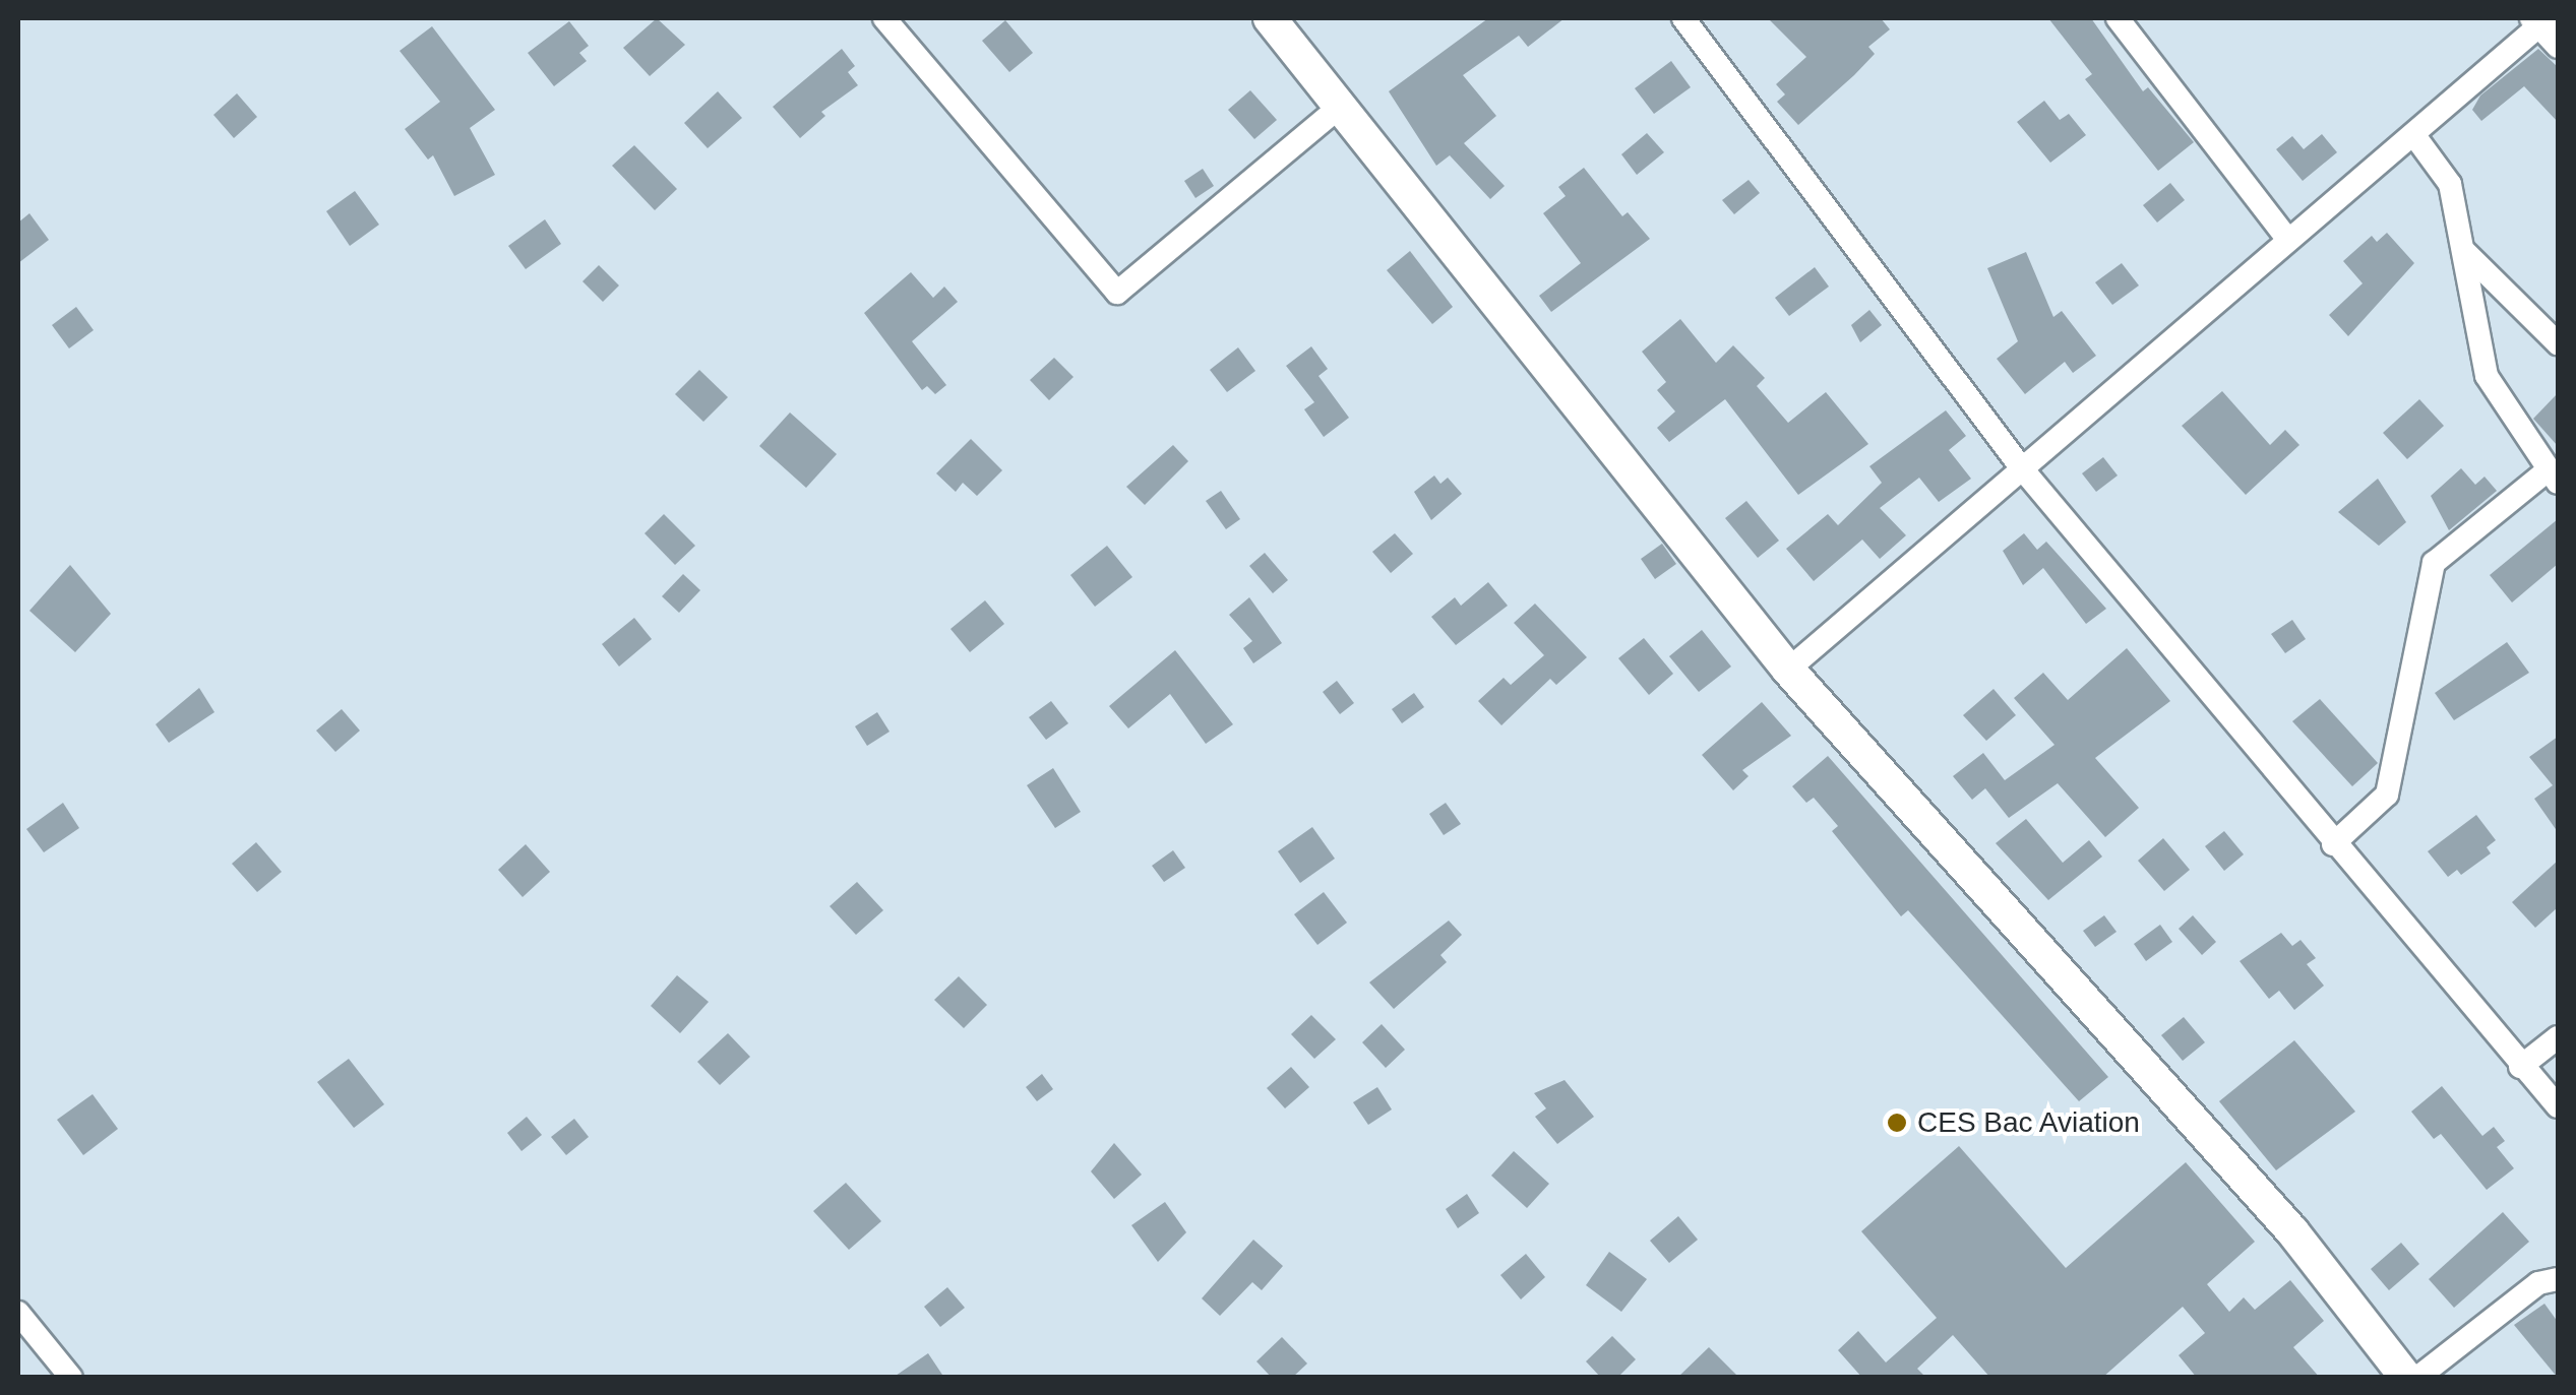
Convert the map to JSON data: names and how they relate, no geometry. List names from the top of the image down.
{
  "places": ["CES Bac Aviation"]
}
